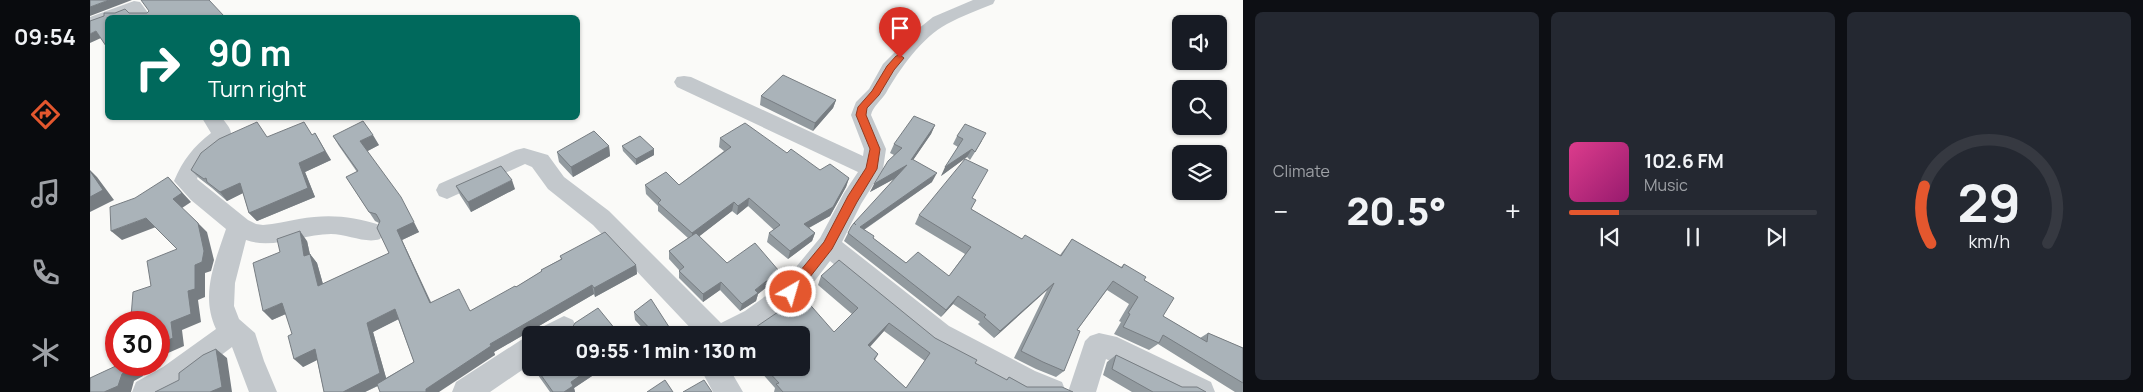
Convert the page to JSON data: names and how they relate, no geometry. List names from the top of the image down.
{
  "page": {
    "tabs": "09:54",
    "tile": "Climate",
    "turn": ["90 m", "Turn right"],
    "song": ["102.6 FM", "Music"],
    "heat": ["−", "20.5°", "+"],
    "limit": "30",
    "trip": "09:55 · 1 min · 130 m",
    "gauge": ["29", "km/h"]
  }
}
